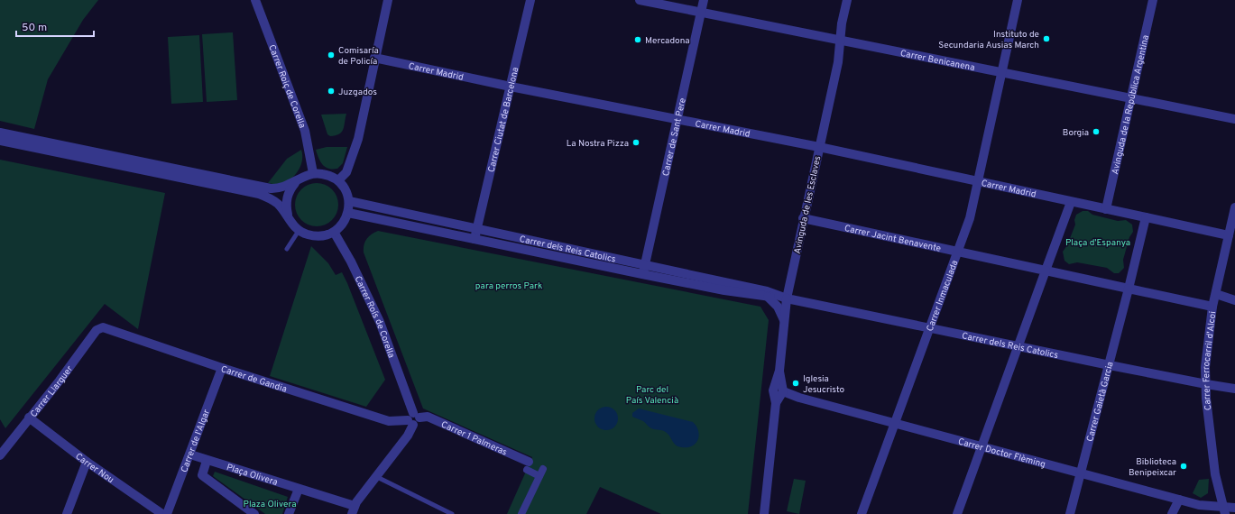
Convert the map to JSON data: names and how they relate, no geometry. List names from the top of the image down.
{
  "streets": {
    "street": [
      "Carrer Benicanena",
      "Carrer Madrid",
      "Carrer Roiç de Corella",
      "Avinguda de la República Argentina",
      "Carrer Ciutat de Barcelona",
      "Carrer de Sant Pere",
      "Avinguda de les Esclaves",
      "Carrer Jacint Benavente",
      "Carrer dels Reis Catolics",
      "Carrer Inmaculada",
      "Carrer Roís de Corella",
      "Carrer Ferrocarril d'Alcoi",
      "Carrer de Gandia",
      "Carrer Llarguer",
      "Carrer Gaietà Garcia",
      "Carrer 1 Palmeras",
      "Carrer de l'Algar",
      "Carrer Doctor Flèming",
      "Carrer Nou",
      "Plaça Olivera"
    ]
  },
  "crossings": [
    ["Carrer Benicanena", "Avinguda de la República Argentina"],
    ["Carrer Benicanena", "Carrer de Sant Pere"],
    ["Carrer Benicanena", "Avinguda de les Esclaves"],
    ["Carrer Benicanena", "Carrer Inmaculada"],
    ["Carrer Madrid", "Carrer Ciutat de Barcelona"],
    ["Carrer Madrid", "Carrer de Sant Pere"],
    ["Carrer Madrid", "Avinguda de les Esclaves"],
    ["Carrer Madrid", "Carrer Inmaculada"],
    ["Carrer Roiç de Corella", "Carrer dels Reis Catolics"],
    ["Carrer Roiç de Corella", "Carrer Roís de Corella"],
    ["Carrer Ciutat de Barcelona", "Carrer dels Reis Catolics"],
    ["Carrer de Sant Pere", "Carrer dels Reis Catolics"],
    ["Avinguda de les Esclaves", "Carrer Jacint Benavente"],
    ["Avinguda de les Esclaves", "Carrer dels Reis Catolics"],
    ["Avinguda de les Esclaves", "Carrer Doctor Flèming"],
    ["Carrer Jacint Benavente", "Carrer Inmaculada"],
    ["Carrer dels Reis Catolics", "Carrer Inmaculada"],
    ["Carrer dels Reis Catolics", "Carrer Roís de Corella"],
    ["Carrer dels Reis Catolics", "Carrer Ferrocarril d'Alcoi"],
    ["Carrer dels Reis Catolics", "Carrer Gaietà Garcia"],
    ["Carrer Inmaculada", "Carrer Doctor Flèming"],
    ["Carrer Roís de Corella", "Carrer de Gandia"],
    ["Carrer Roís de Corella", "Carrer 1 Palmeras"],
    ["Carrer Ferrocarril d'Alcoi", "Carrer Doctor Flèming"],
    ["Carrer de Gandia", "Carrer Llarguer"],
    ["Carrer de Gandia", "Carrer 1 Palmeras"],
    ["Carrer de Gandia", "Carrer de l'Algar"],
    ["Carrer Llarguer", "Carrer Nou"],
    ["Carrer Gaietà Garcia", "Carrer Doctor Flèming"],
    ["Carrer de l'Algar", "Plaça Olivera"]
  ],
  "parks": [
    "Plaça d'Espanya",
    "para perros Park",
    "Parc del País Valencià",
    "Plaza Olivera"
  ],
  "places": [
    "Instituto de Secundaria Ausias March",
    "Mercadona",
    "Comisaría de Policía",
    "Juzgados",
    "Borgia",
    "La Nostra Pizza",
    "Iglesia Jesucristo",
    "Biblioteca Benipeixcar"
  ],
  "scale_bar": "50 m"
}
